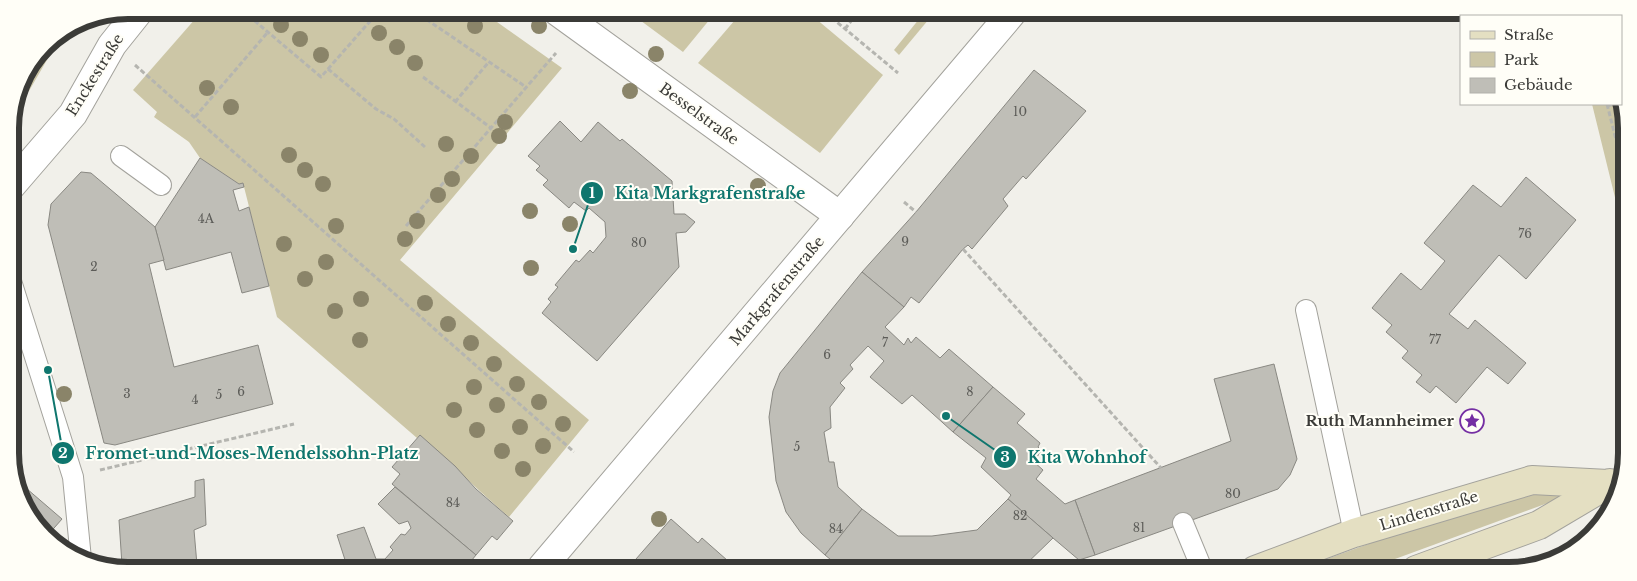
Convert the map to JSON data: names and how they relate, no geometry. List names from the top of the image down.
{
  "streets": {
    "main road": ["Lindenstraße"],
    "street": ["Enckestraße", "Besselstraße", "Markgrafenstraße"]
  },
  "crossings": [
    ["Besselstraße", "Markgrafenstraße"]
  ],
  "places": {
    "other": ["Kita Markgrafenstraße", "Fromet-und-Moses-Mendelssohn-Platz", "Kita Wohnhof"],
    "place": ["Ruth Mannheimer"]
  },
  "house_numbers": [
    "10",
    "4A",
    "76",
    "9",
    "80",
    "2",
    "77",
    "7",
    "6",
    "6",
    "8",
    "3",
    "5",
    "4",
    "5",
    "80",
    "84",
    "82",
    "81",
    "84"
  ],
  "legend": ["Straße", "Park", "Gebäude"]
}
